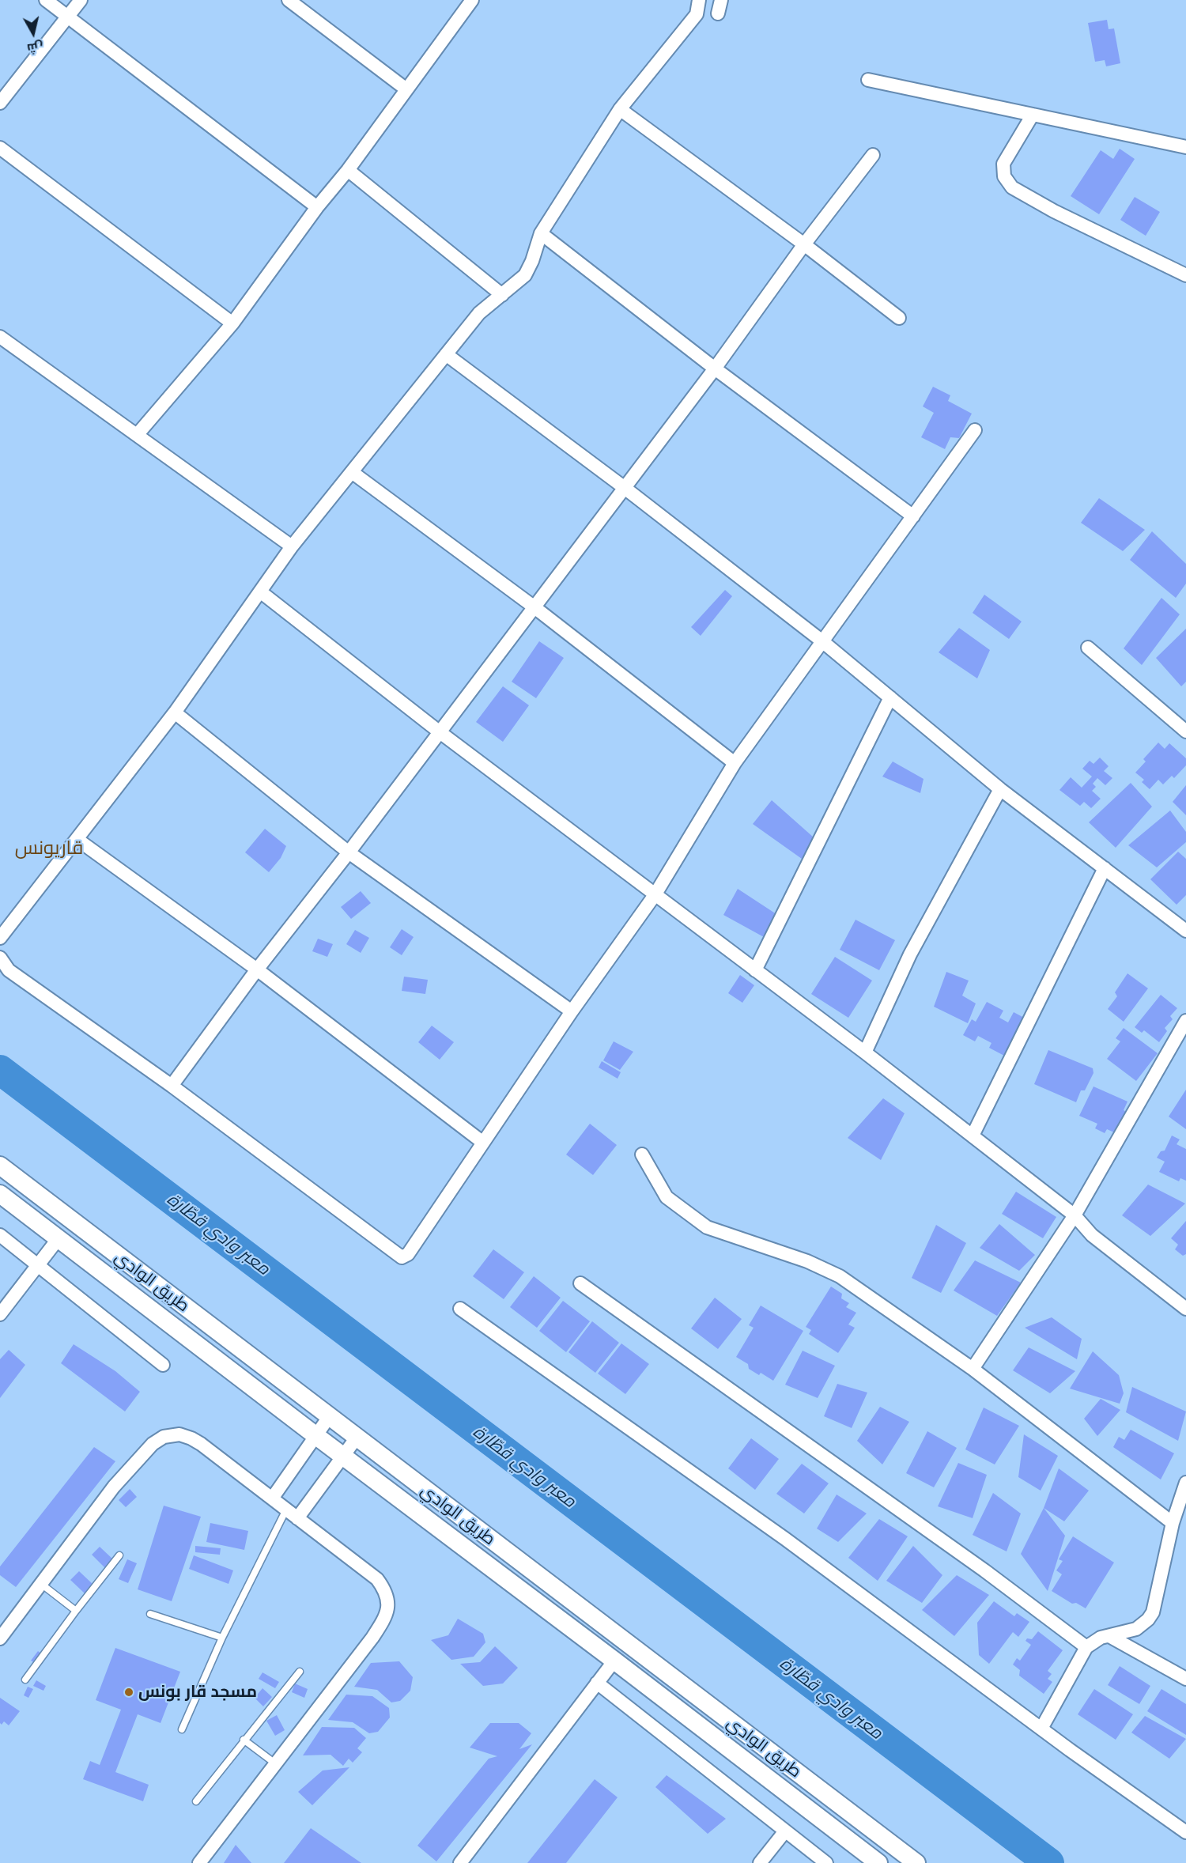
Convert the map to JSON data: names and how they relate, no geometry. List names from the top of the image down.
{
  "streets": {
    "main road": ["طريق الوادي"]
  },
  "districts": ["قاريونس"],
  "water": ["معبر وادي قطّارة"],
  "places": ["مسجد قار بونس"],
  "north": "bottom"
}
